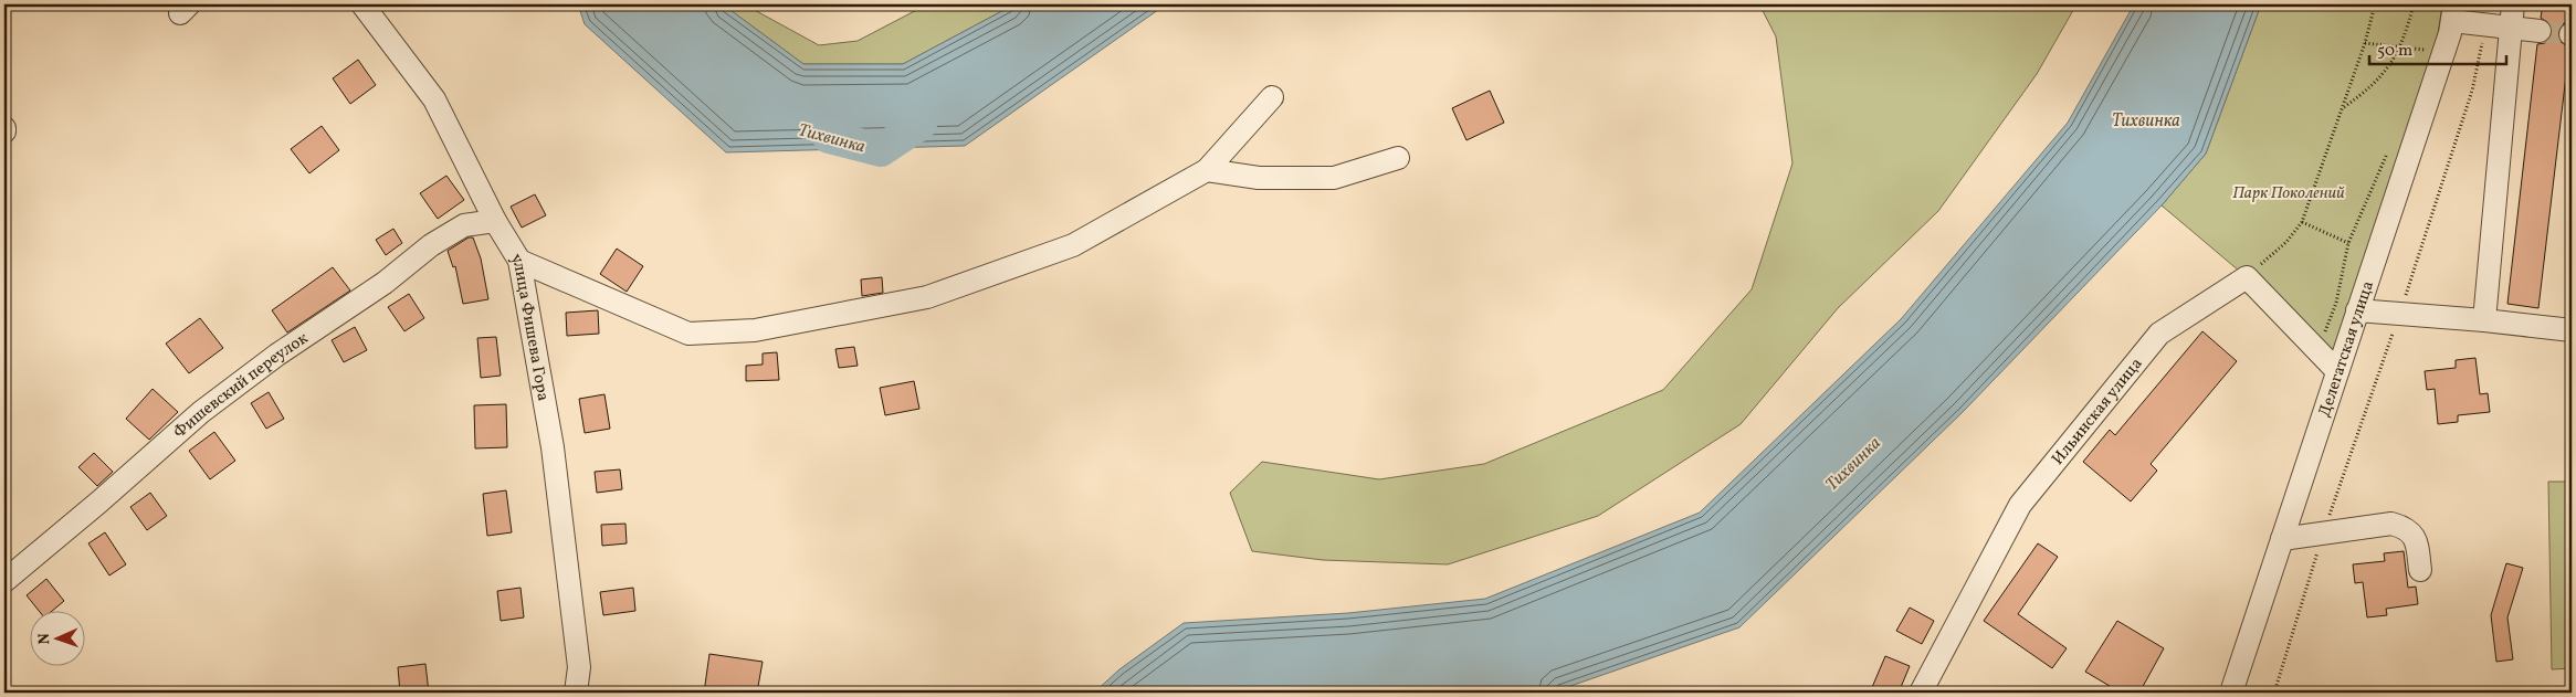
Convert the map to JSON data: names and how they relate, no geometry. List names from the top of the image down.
{
  "streets": {
    "street": [
      "улица Фишева Гора",
      "Делегатская улица",
      "Фишевский переулок",
      "Ильинская улица"
    ]
  },
  "crossings": [
    ["улица Фишева Гора", "Фишевский переулок"]
  ],
  "water": ["Тихвинка"],
  "parks": ["Парк Поколений"],
  "scale_bar": "50 m",
  "north": "left"
}
